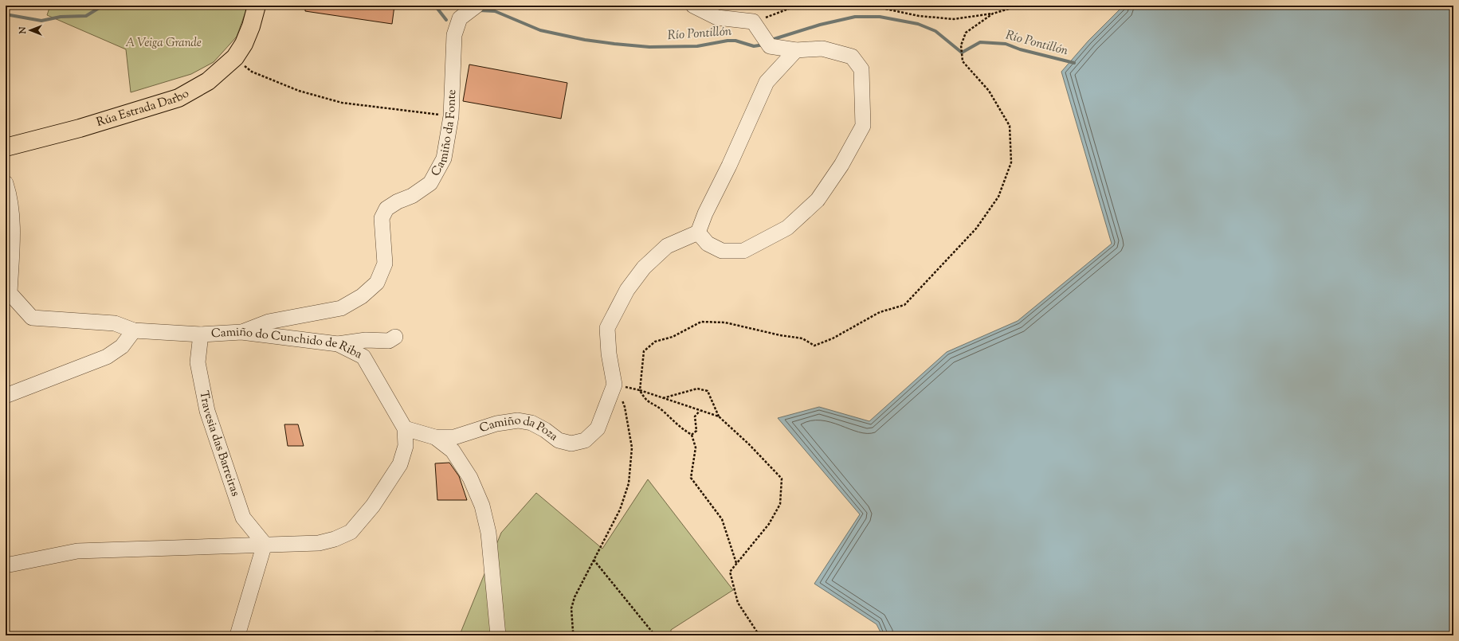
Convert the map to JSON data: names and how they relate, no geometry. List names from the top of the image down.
{
  "streets": {
    "main road": ["Rúa Estrada Darbo"],
    "street": [
      "Camiño da Fonte",
      "Camiño do Cunchido de Riba",
      "Camiño da Poza",
      "Travesia das Barreiras"
    ]
  },
  "crossings": [
    ["Camiño da Fonte", "Camiño do Cunchido de Riba"],
    ["Camiño do Cunchido de Riba", "Camiño da Poza"],
    ["Camiño do Cunchido de Riba", "Travesia das Barreiras"]
  ],
  "water": ["Río Pontillón"],
  "parks": ["A Veiga Grande"],
  "north": "left"
}
